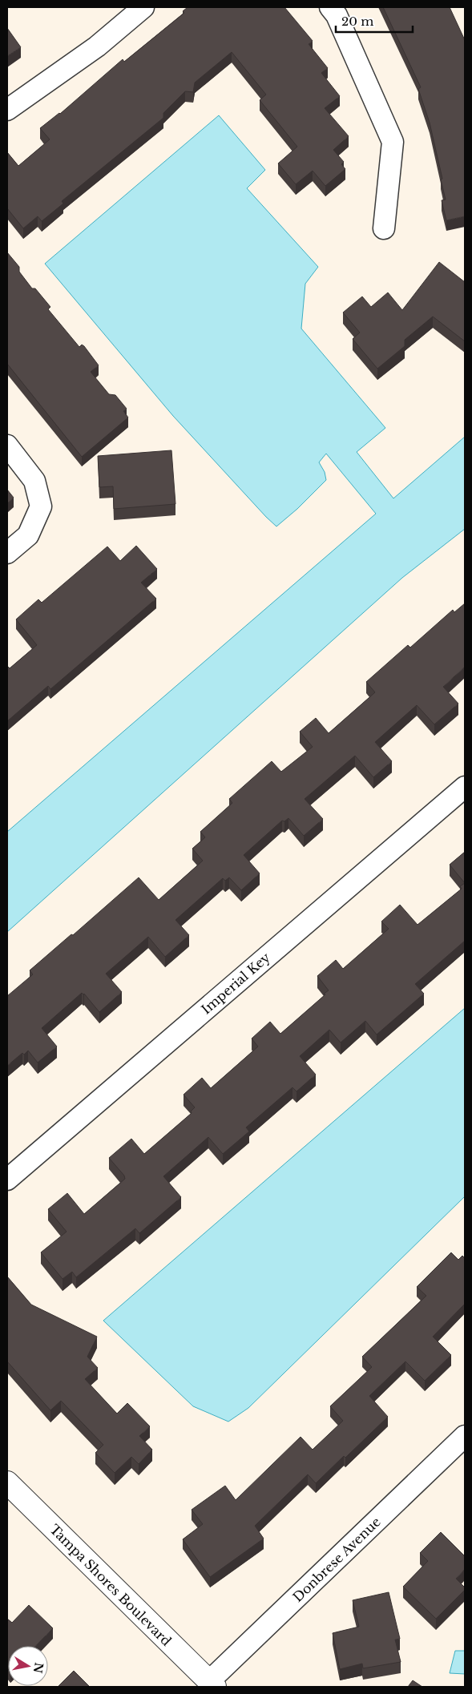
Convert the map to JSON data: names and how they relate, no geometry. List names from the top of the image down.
{
  "streets": {
    "street": ["Imperial Key", "Donbrese Avenue", "Tampa Shores Boulevard"]
  },
  "crossings": [
    ["Donbrese Avenue", "Tampa Shores Boulevard"]
  ],
  "scale_bar": "20 m",
  "north": "right"
}
